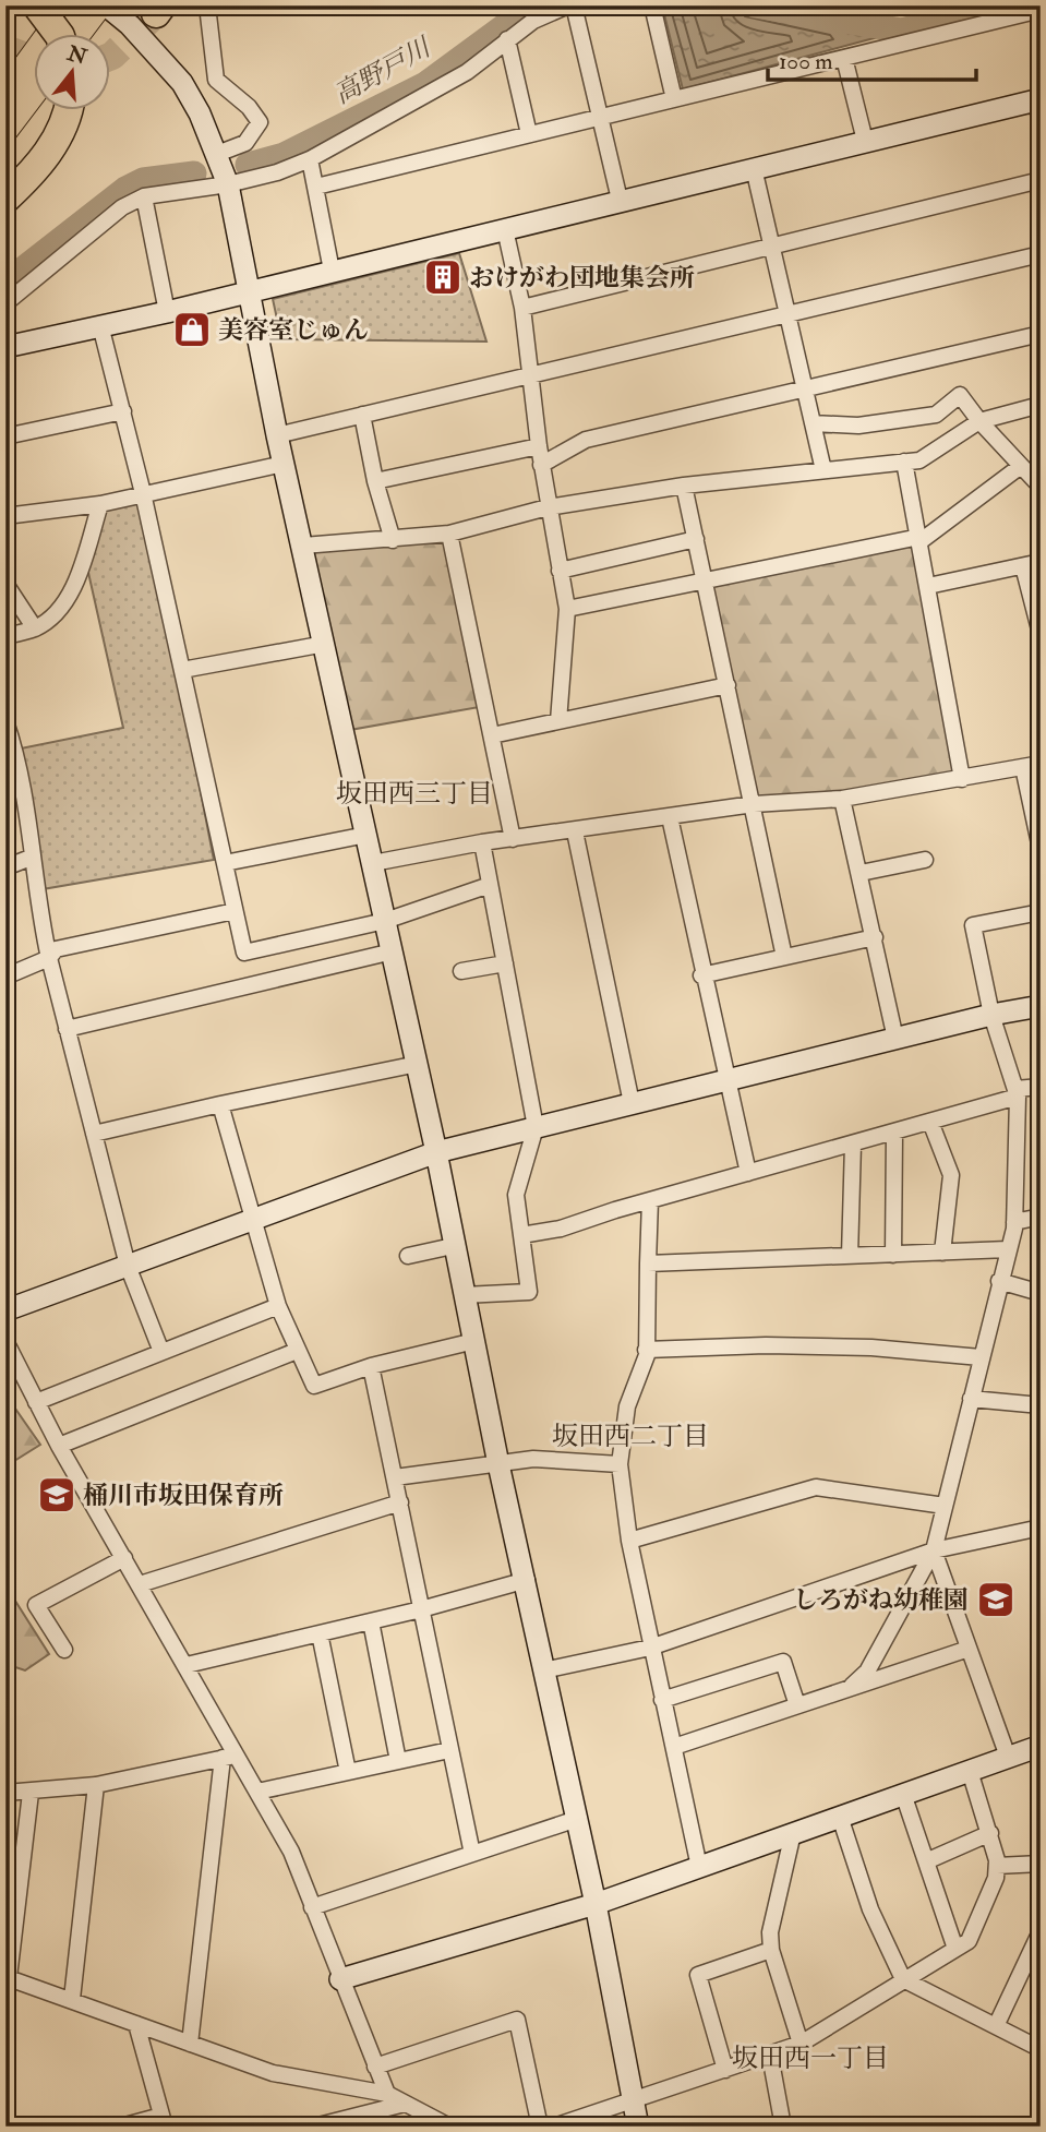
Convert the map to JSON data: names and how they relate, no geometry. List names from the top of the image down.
{
  "districts": ["坂田西三丁目", "坂田西二丁目", "坂田西一丁目"],
  "water": ["高野戸川"],
  "places": {
    "building": ["おけがわ団地集会所"],
    "shop": ["美容室じゅん"],
    "school or university": ["桶川市坂田保育所", "しろがね幼稚園"]
  },
  "scale_bar": "100 m",
  "north": "top"
}
